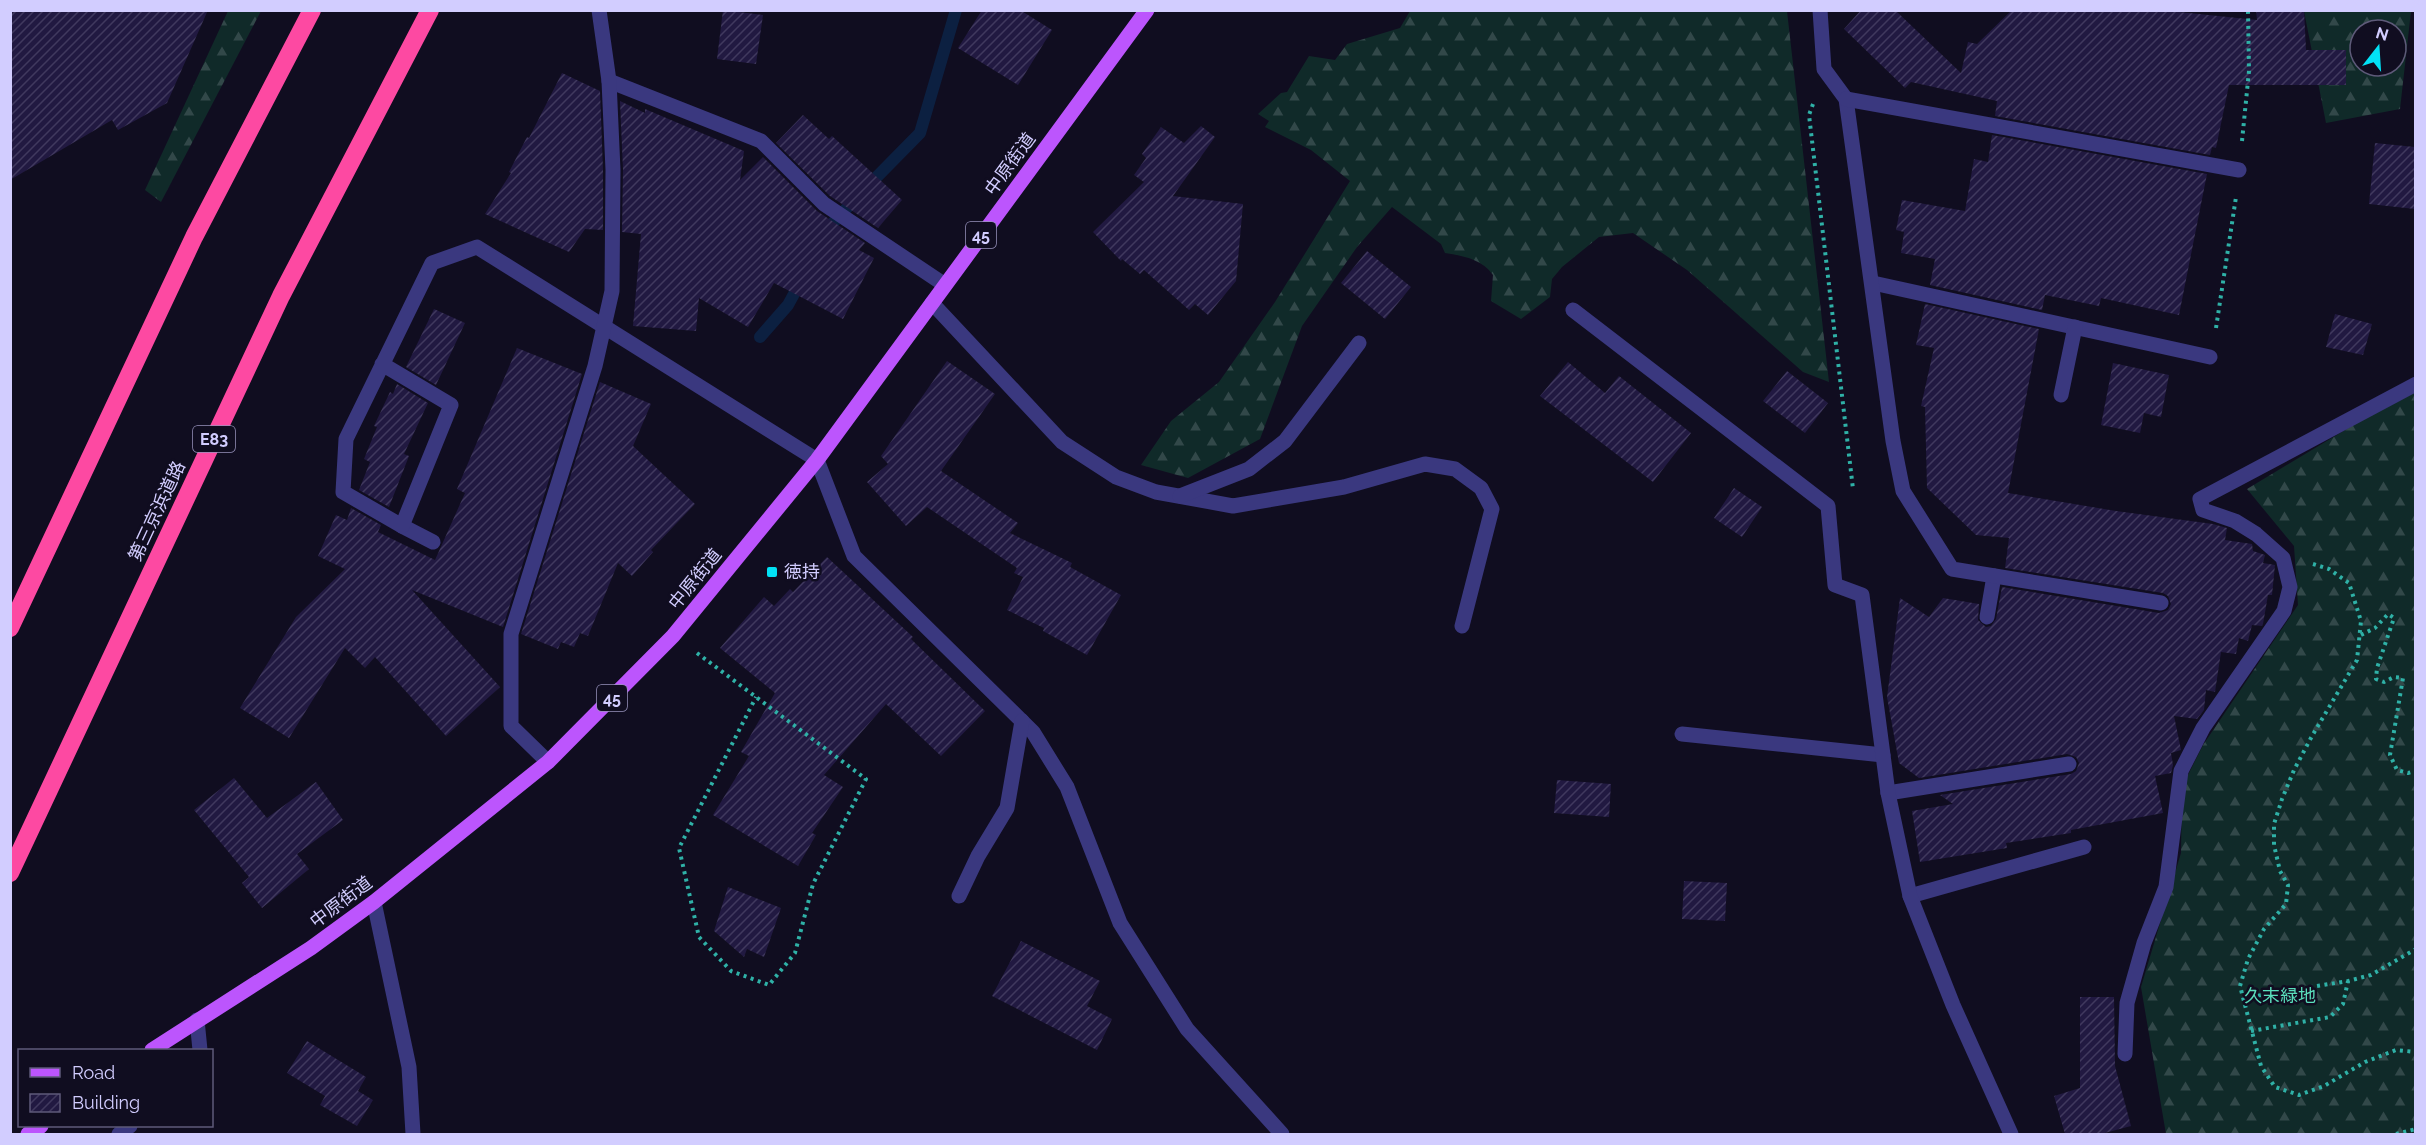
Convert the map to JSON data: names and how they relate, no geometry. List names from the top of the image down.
{
  "streets": {
    "highway": ["E83", "第三京浜道路"],
    "main road": ["中原街道", "45"]
  },
  "parks": ["久末緑地"],
  "places": {
    "transit": ["徳持"]
  },
  "legend": ["Road", "Building"],
  "north": "top"
}
